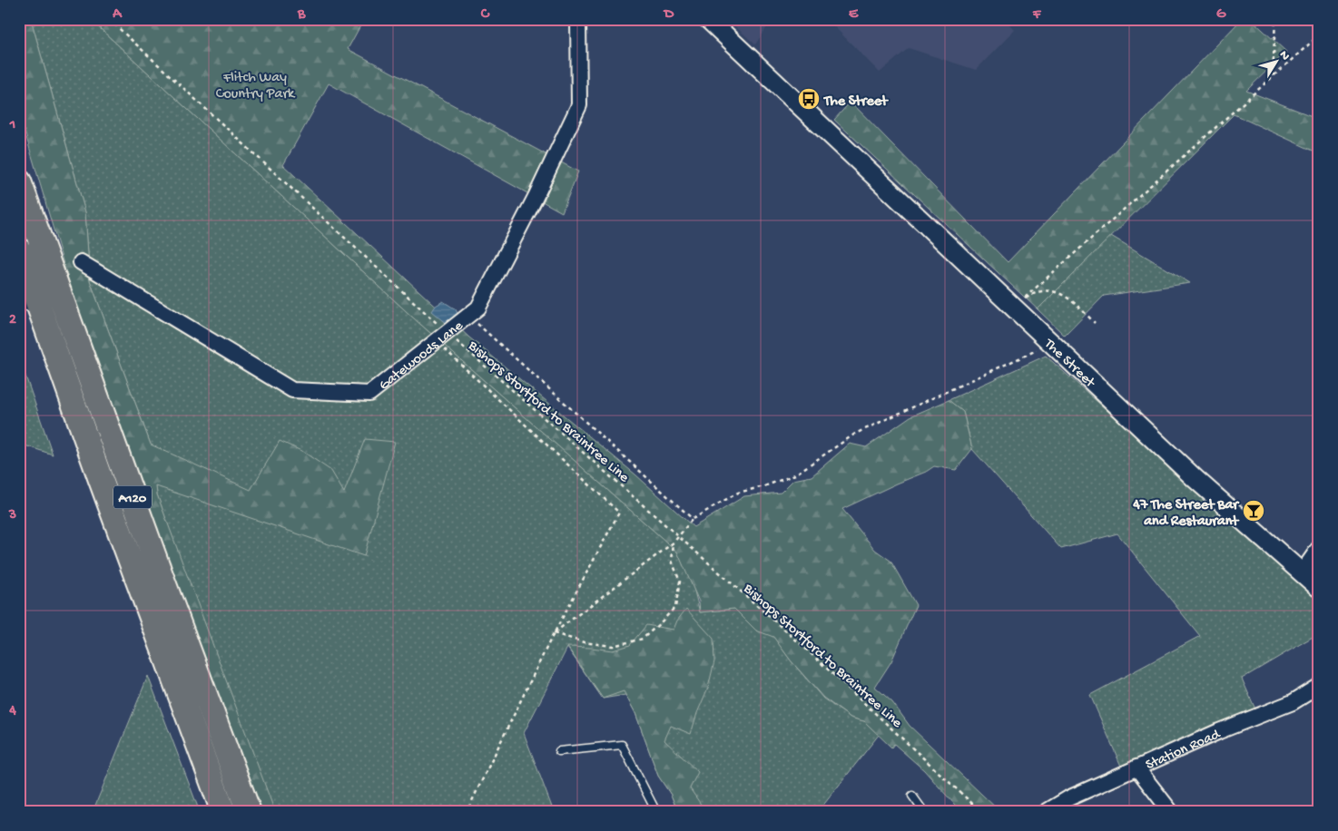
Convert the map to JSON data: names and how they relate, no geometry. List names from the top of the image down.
{
  "streets": {
    "highway": ["A120"],
    "street": ["Gatewoods Lane", "The Street", "Station Road"],
    "path": ["Bishops Stortford to Braintree Line"]
  },
  "crossings": [
    ["Gatewoods Lane", "Bishops Stortford to Braintree Line"]
  ],
  "parks": ["Flitch Way Country Park"],
  "places": {
    "bus stop": ["The Street"],
    "bar": ["47 The Street Bar and Restaurant"]
  },
  "north": "top right",
  "grid": {
    "columns": [
      "A",
      "B",
      "C",
      "D",
      "E",
      "F",
      "G"
    ],
    "rows": [
      "1",
      "2",
      "3",
      "4"
    ]
  }
}
